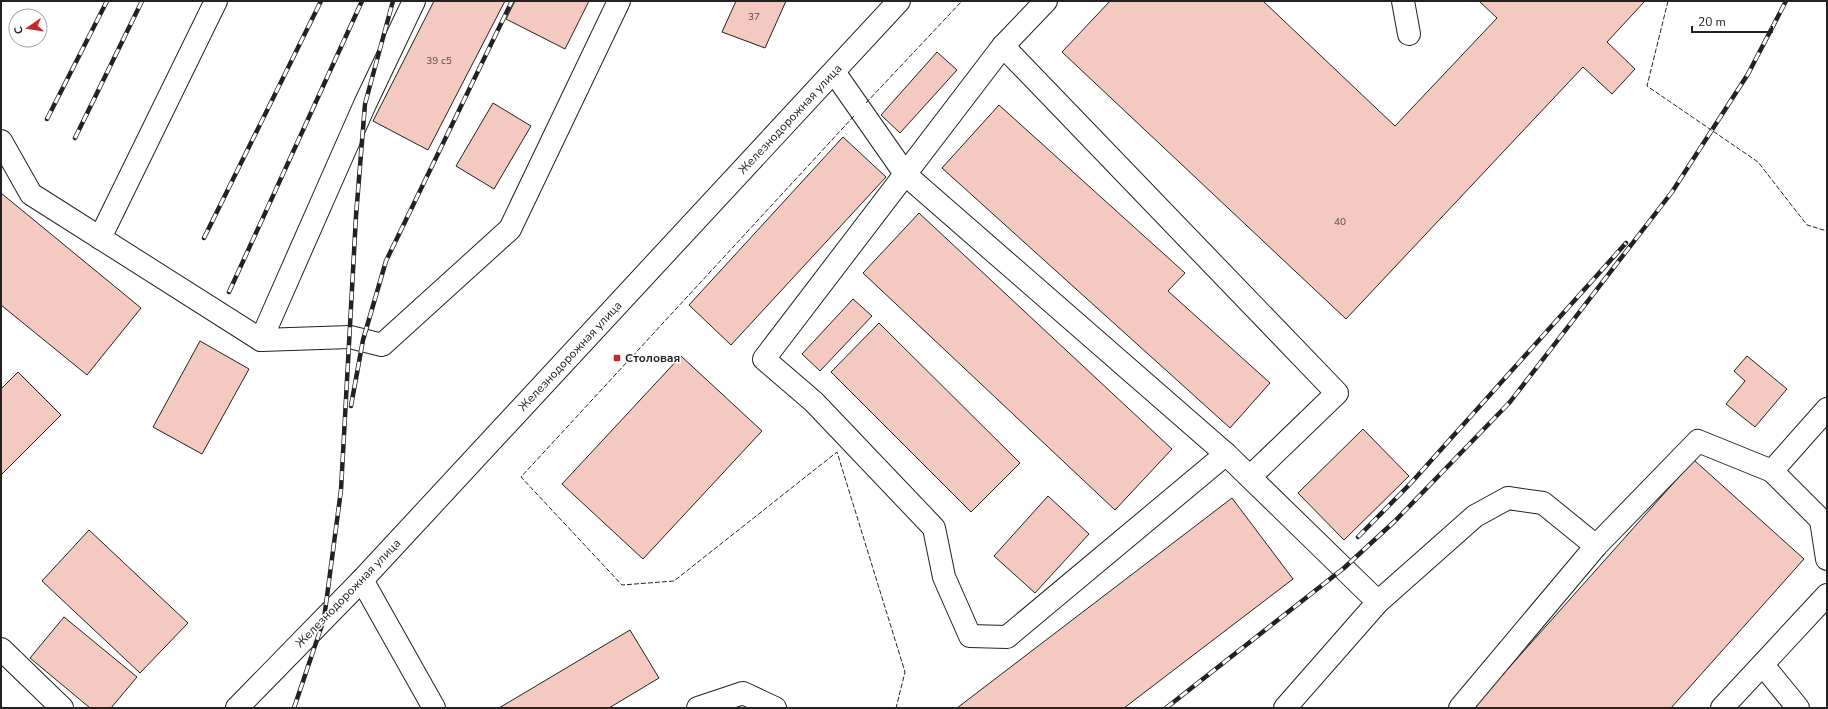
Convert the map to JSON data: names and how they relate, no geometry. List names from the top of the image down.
{
  "streets": {
    "street": ["Железнодорожная улица"]
  },
  "places": {
    "transit": ["Столовая"]
  },
  "house_numbers": ["37", "39 с5", "40"],
  "scale_bar": "20 m",
  "north": "left"
}
